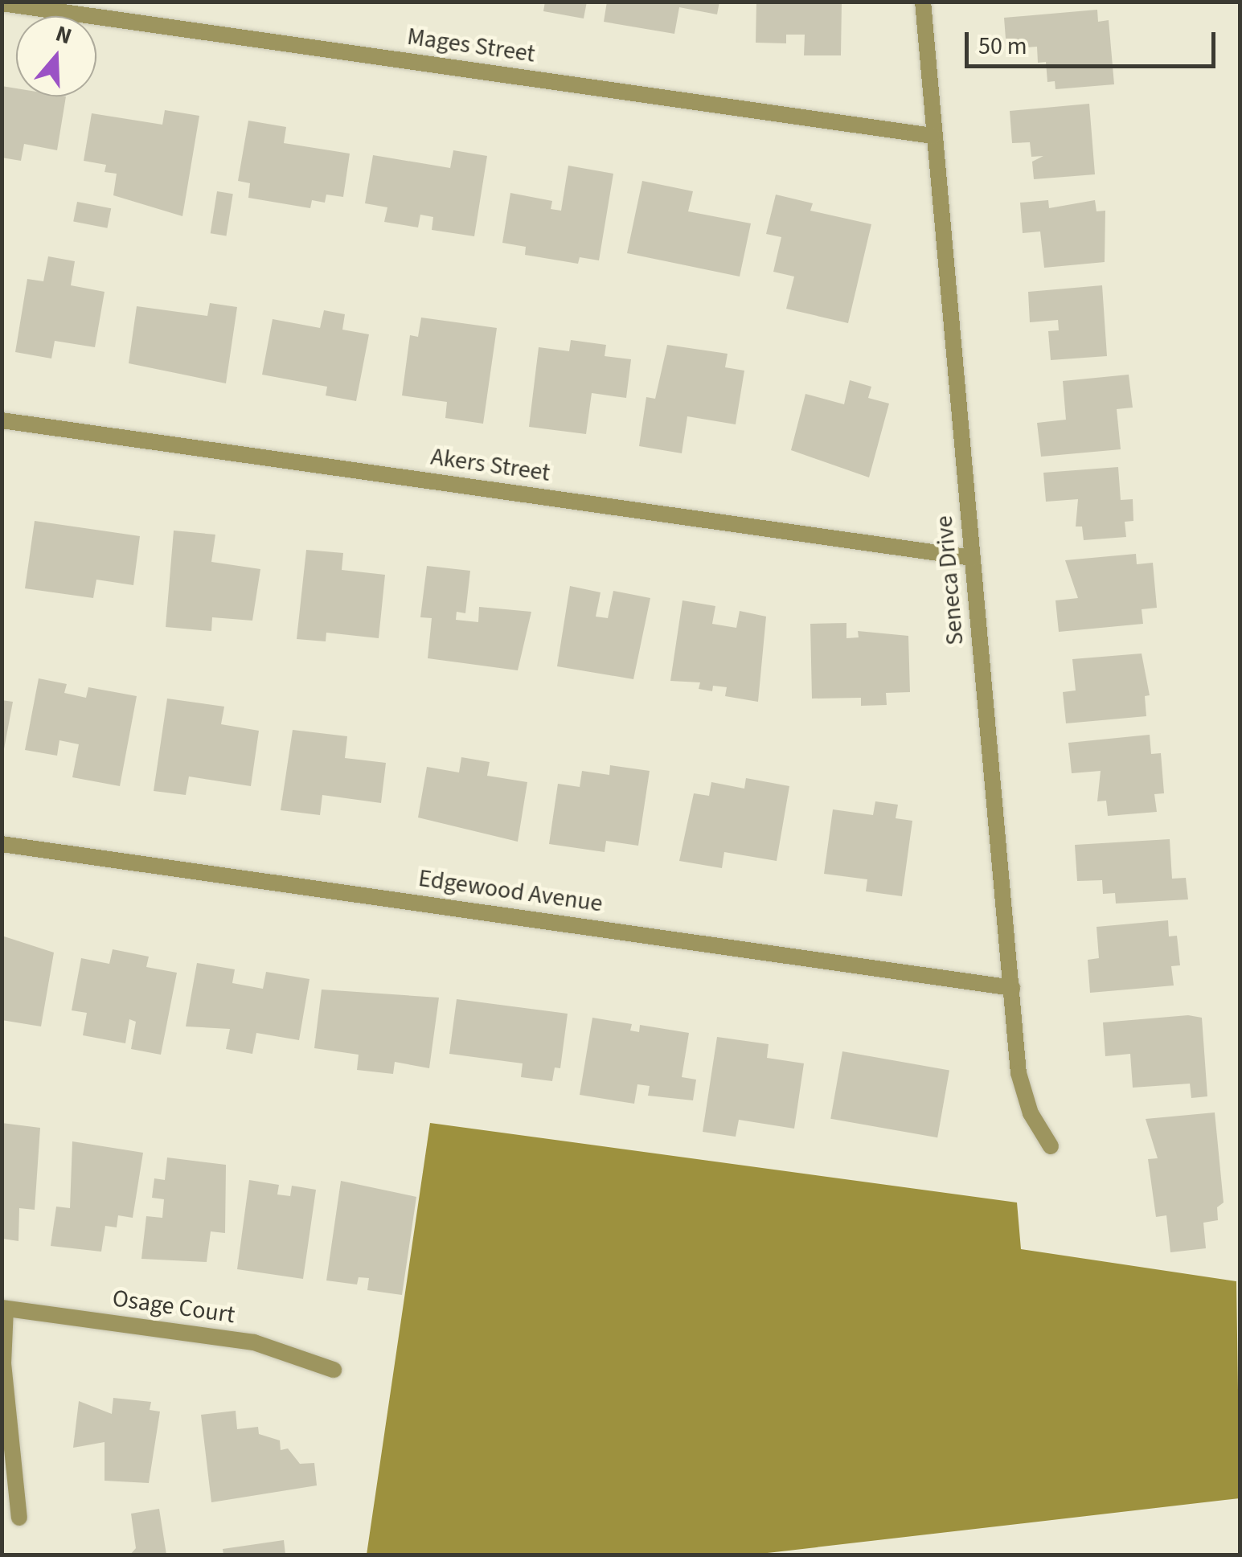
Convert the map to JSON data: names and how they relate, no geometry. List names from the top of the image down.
{
  "streets": {
    "street": [
      "Mages Street",
      "Akers Street",
      "Seneca Drive",
      "Edgewood Avenue",
      "Osage Court"
    ]
  },
  "crossings": [
    ["Mages Street", "Seneca Drive"],
    ["Akers Street", "Seneca Drive"],
    ["Seneca Drive", "Edgewood Avenue"]
  ],
  "scale_bar": "50 m",
  "north": "top"
}
